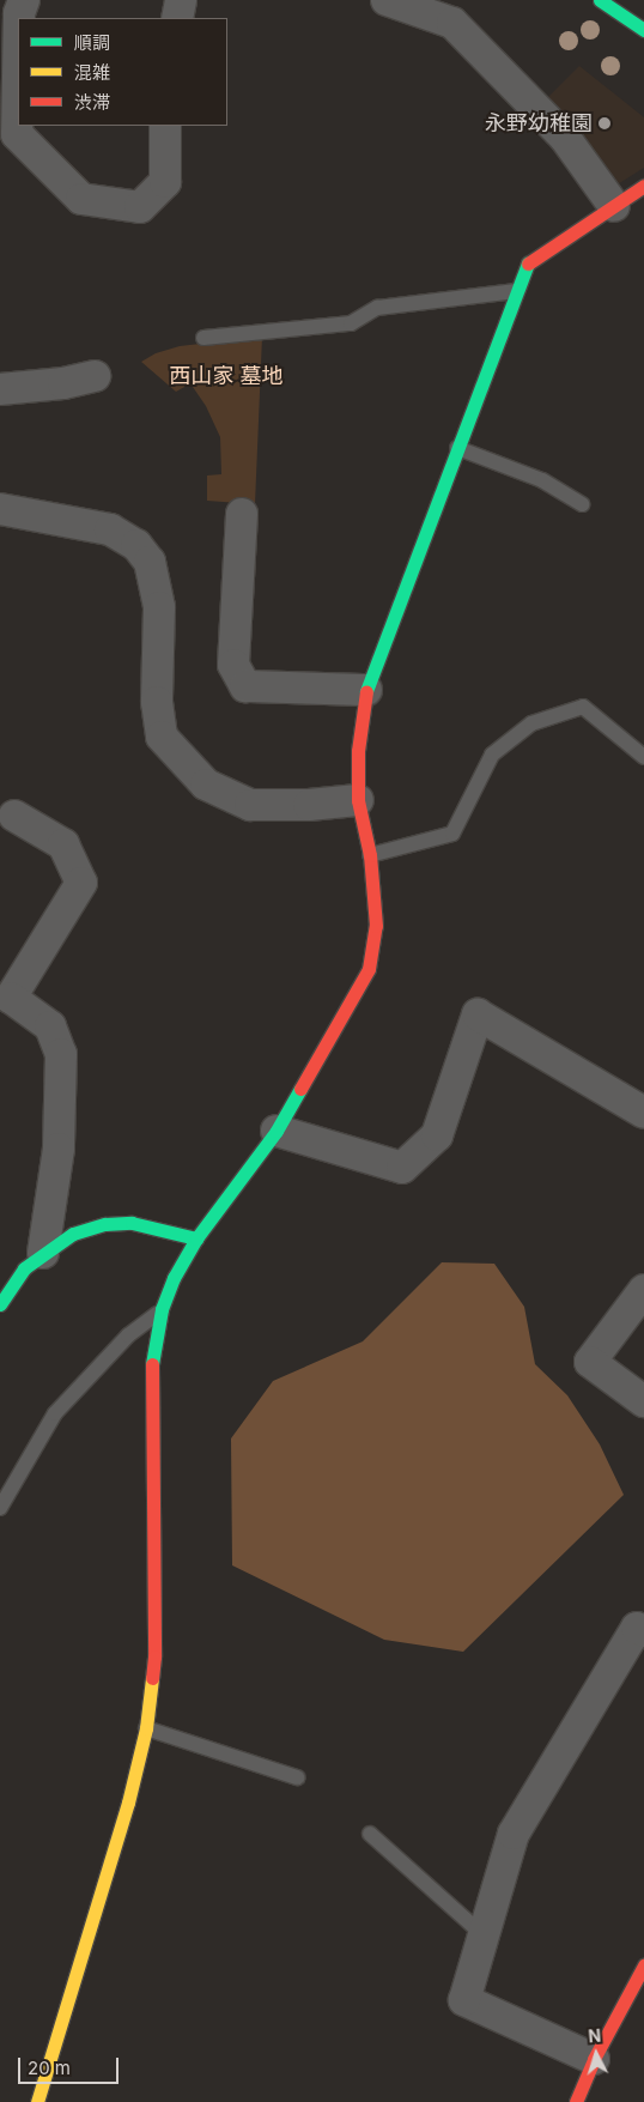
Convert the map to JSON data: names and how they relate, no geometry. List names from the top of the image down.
{
  "parks": ["西山家 墓地"],
  "places": ["永野幼稚園"],
  "legend": ["順調", "混雑", "渋滞"],
  "scale_bar": "20 m",
  "north": "top"
}
